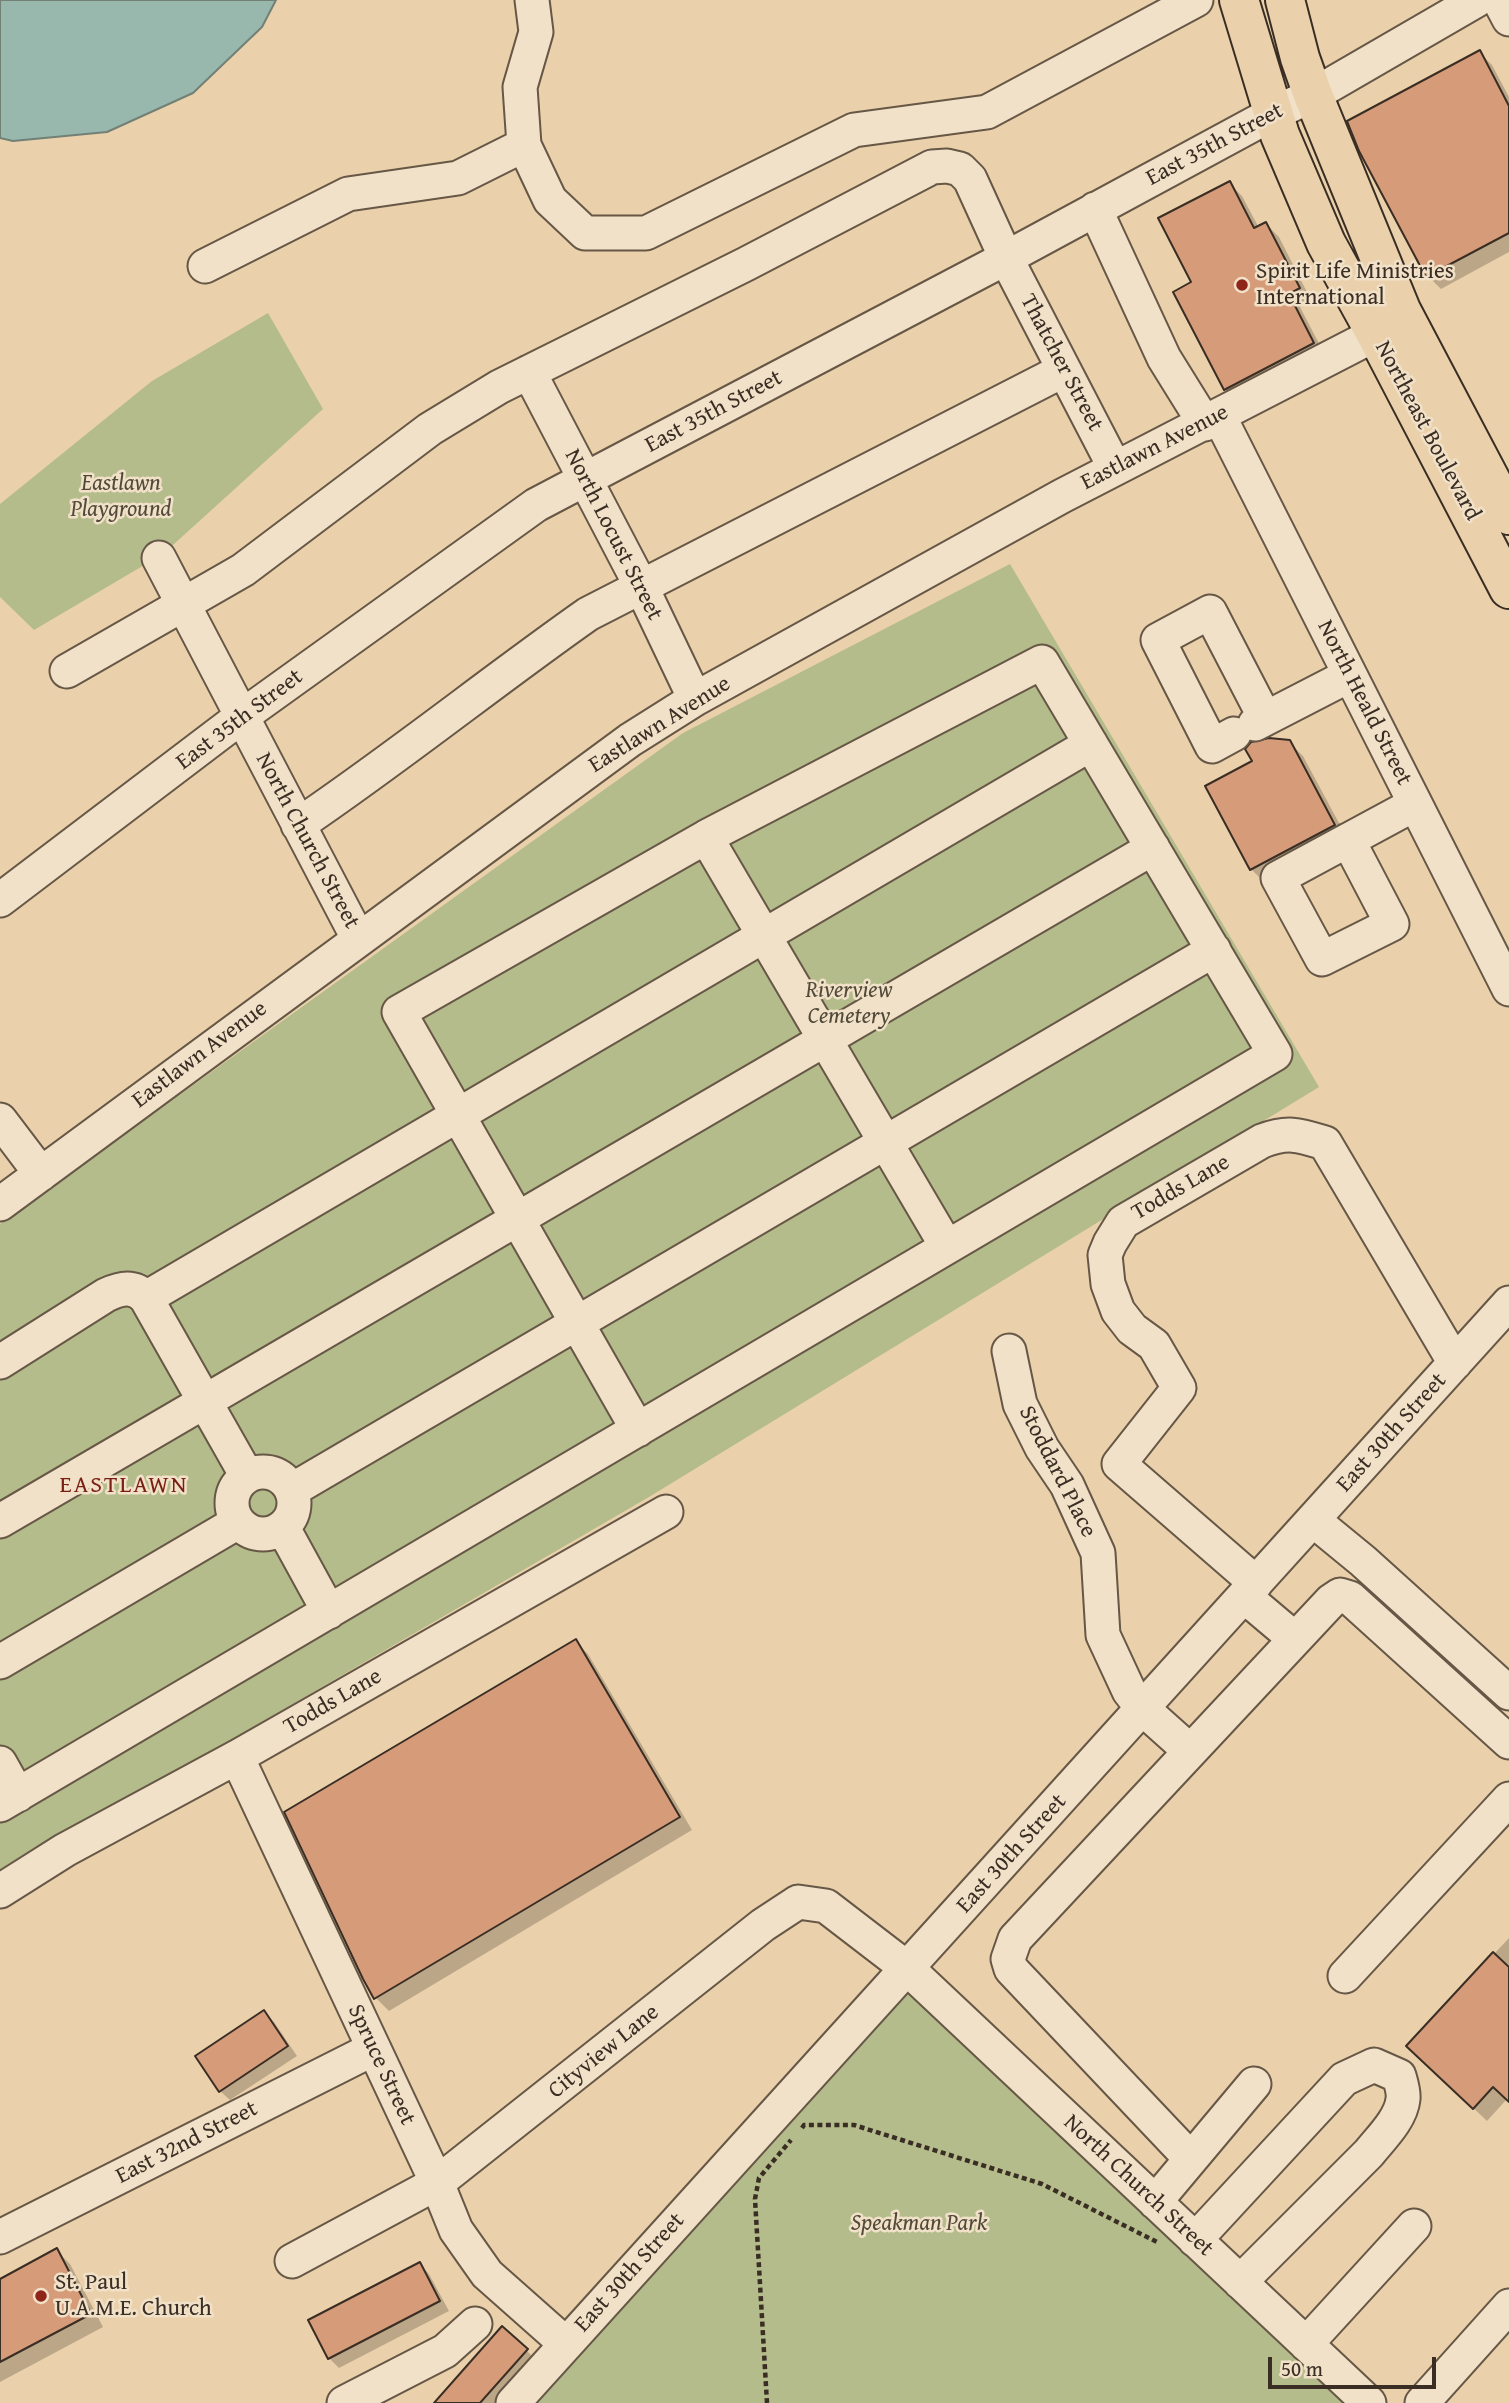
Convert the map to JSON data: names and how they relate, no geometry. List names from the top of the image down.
{
  "streets": {
    "main road": ["Northeast Boulevard"],
    "street": [
      "East 35th Street",
      "Thatcher Street",
      "Eastlawn Avenue",
      "North Locust Street",
      "North Heald Street",
      "North Church Street",
      "Todds Lane",
      "East 30th Street",
      "Stoddard Place",
      "Cityview Lane",
      "Spruce Street",
      "East 32nd Street"
    ]
  },
  "crossings": [
    ["East 35th Street", "Thatcher Street"],
    ["East 35th Street", "North Locust Street"],
    ["East 35th Street", "North Heald Street"],
    ["East 35th Street", "North Church Street"],
    ["Thatcher Street", "Eastlawn Avenue"],
    ["Thatcher Street", "North Locust Street"],
    ["Thatcher Street", "North Church Street"],
    ["Northeast Boulevard", "Eastlawn Avenue"],
    ["Eastlawn Avenue", "North Locust Street"],
    ["Eastlawn Avenue", "North Heald Street"],
    ["Eastlawn Avenue", "North Church Street"],
    ["North Church Street", "East 30th Street"],
    ["North Church Street", "Cityview Lane"],
    ["Todds Lane", "East 30th Street"],
    ["Todds Lane", "Spruce Street"],
    ["East 30th Street", "Stoddard Place"],
    ["East 30th Street", "Cityview Lane"],
    ["East 30th Street", "Spruce Street"],
    ["Cityview Lane", "Spruce Street"],
    ["Spruce Street", "East 32nd Street"]
  ],
  "districts": ["EASTLAWN"],
  "parks": ["Eastlawn Playground", "Riverview Cemetery", "Speakman Park"],
  "places": ["Spirit Life Ministries International", "St. Paul U.A.M.E. Church"],
  "scale_bar": "50 m"
}
